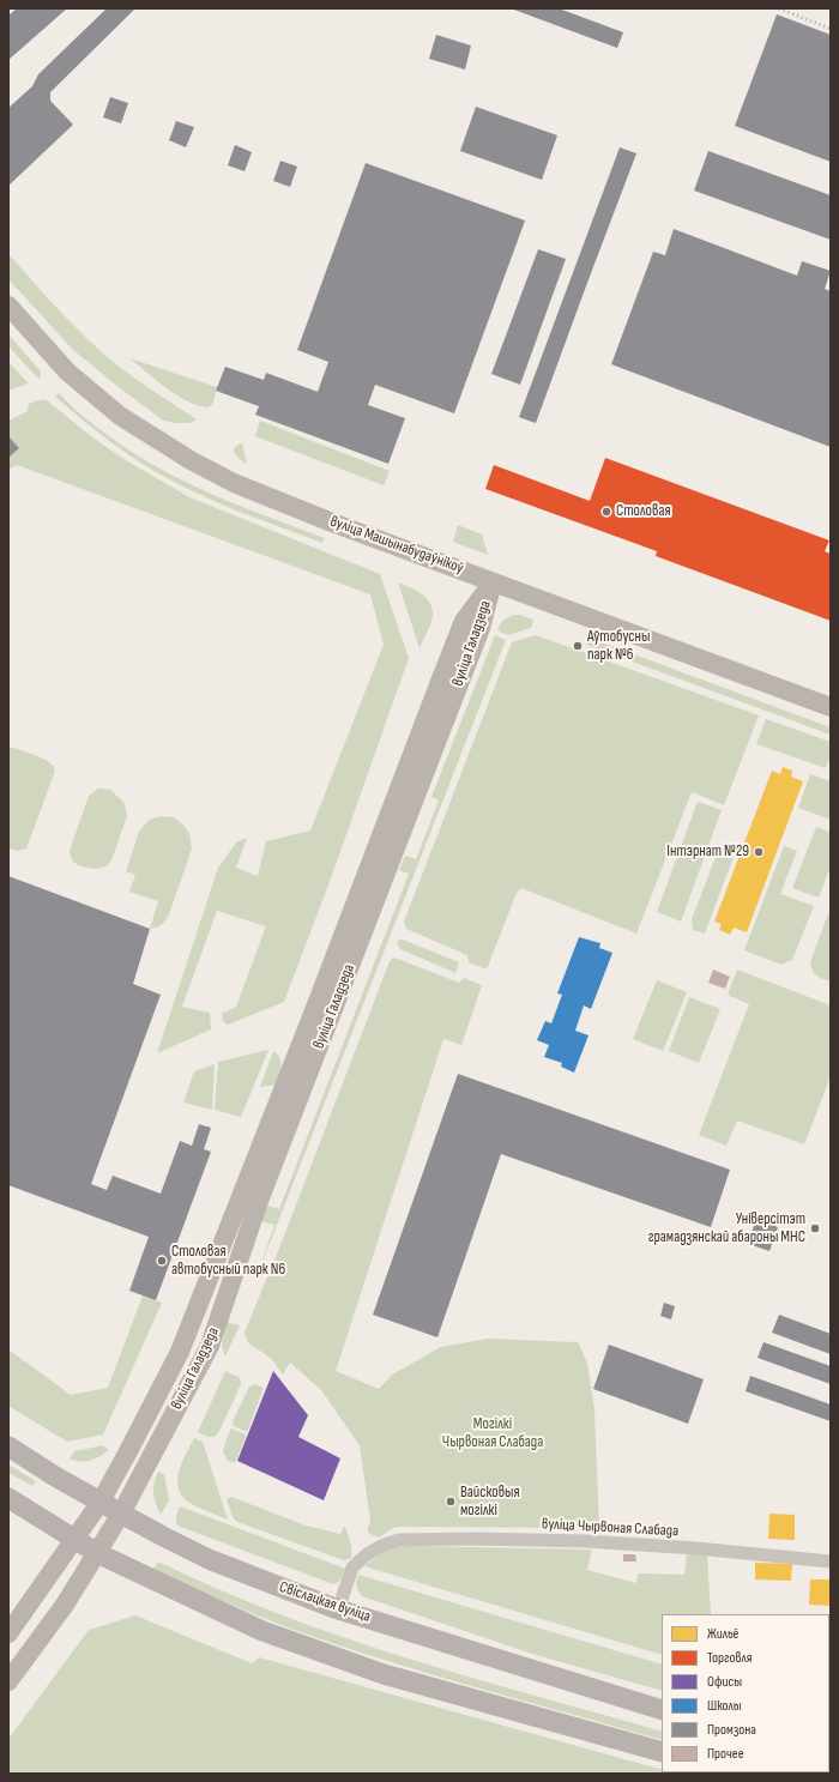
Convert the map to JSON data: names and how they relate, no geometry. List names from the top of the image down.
{
  "streets": {
    "main road": ["вуліца Машынабудаўнікоў", "вуліца Галадзеда", "Свіслацкая вуліца"],
    "street": ["вуліца Чырвоная Слабада"]
  },
  "crossings": [
    ["вуліца Машынабудаўнікоў", "вуліца Галадзеда"],
    ["вуліца Галадзеда", "Свіслацкая вуліца"],
    ["вуліца Чырвоная Слабада", "Свіслацкая вуліца"]
  ],
  "parks": ["Могілкі Чырвоная Слабада"],
  "places": [
    "Столовая",
    "Аўтобусны парк №6",
    "Інтэрнат №29",
    "Універсітэт грамадзянскай абароны МНС",
    "Столовая автобусный парк N6",
    "Вайсковыя могілкі"
  ],
  "legend": [
    "Жильё",
    "Торговля",
    "Офисы",
    "Школы",
    "Промзона",
    "Прочее"
  ]
}
